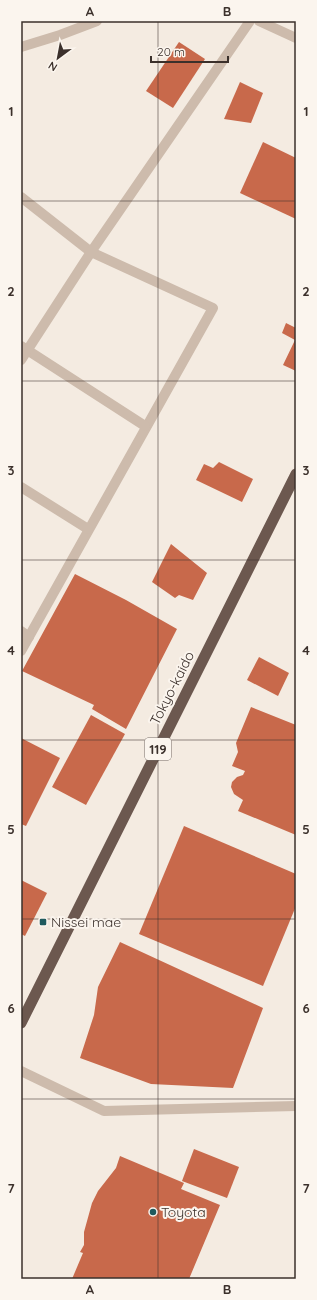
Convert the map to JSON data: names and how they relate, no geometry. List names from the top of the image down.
{
  "streets": {
    "highway": ["Tokyo-kaido", "119"]
  },
  "places": {
    "transit": ["Nissei mae"],
    "other": ["Toyota"]
  },
  "scale_bar": "20 m",
  "north": "bottom left",
  "grid": {
    "columns": ["A", "B"],
    "rows": [
      "1",
      "2",
      "3",
      "4",
      "5",
      "6",
      "7"
    ]
  }
}
